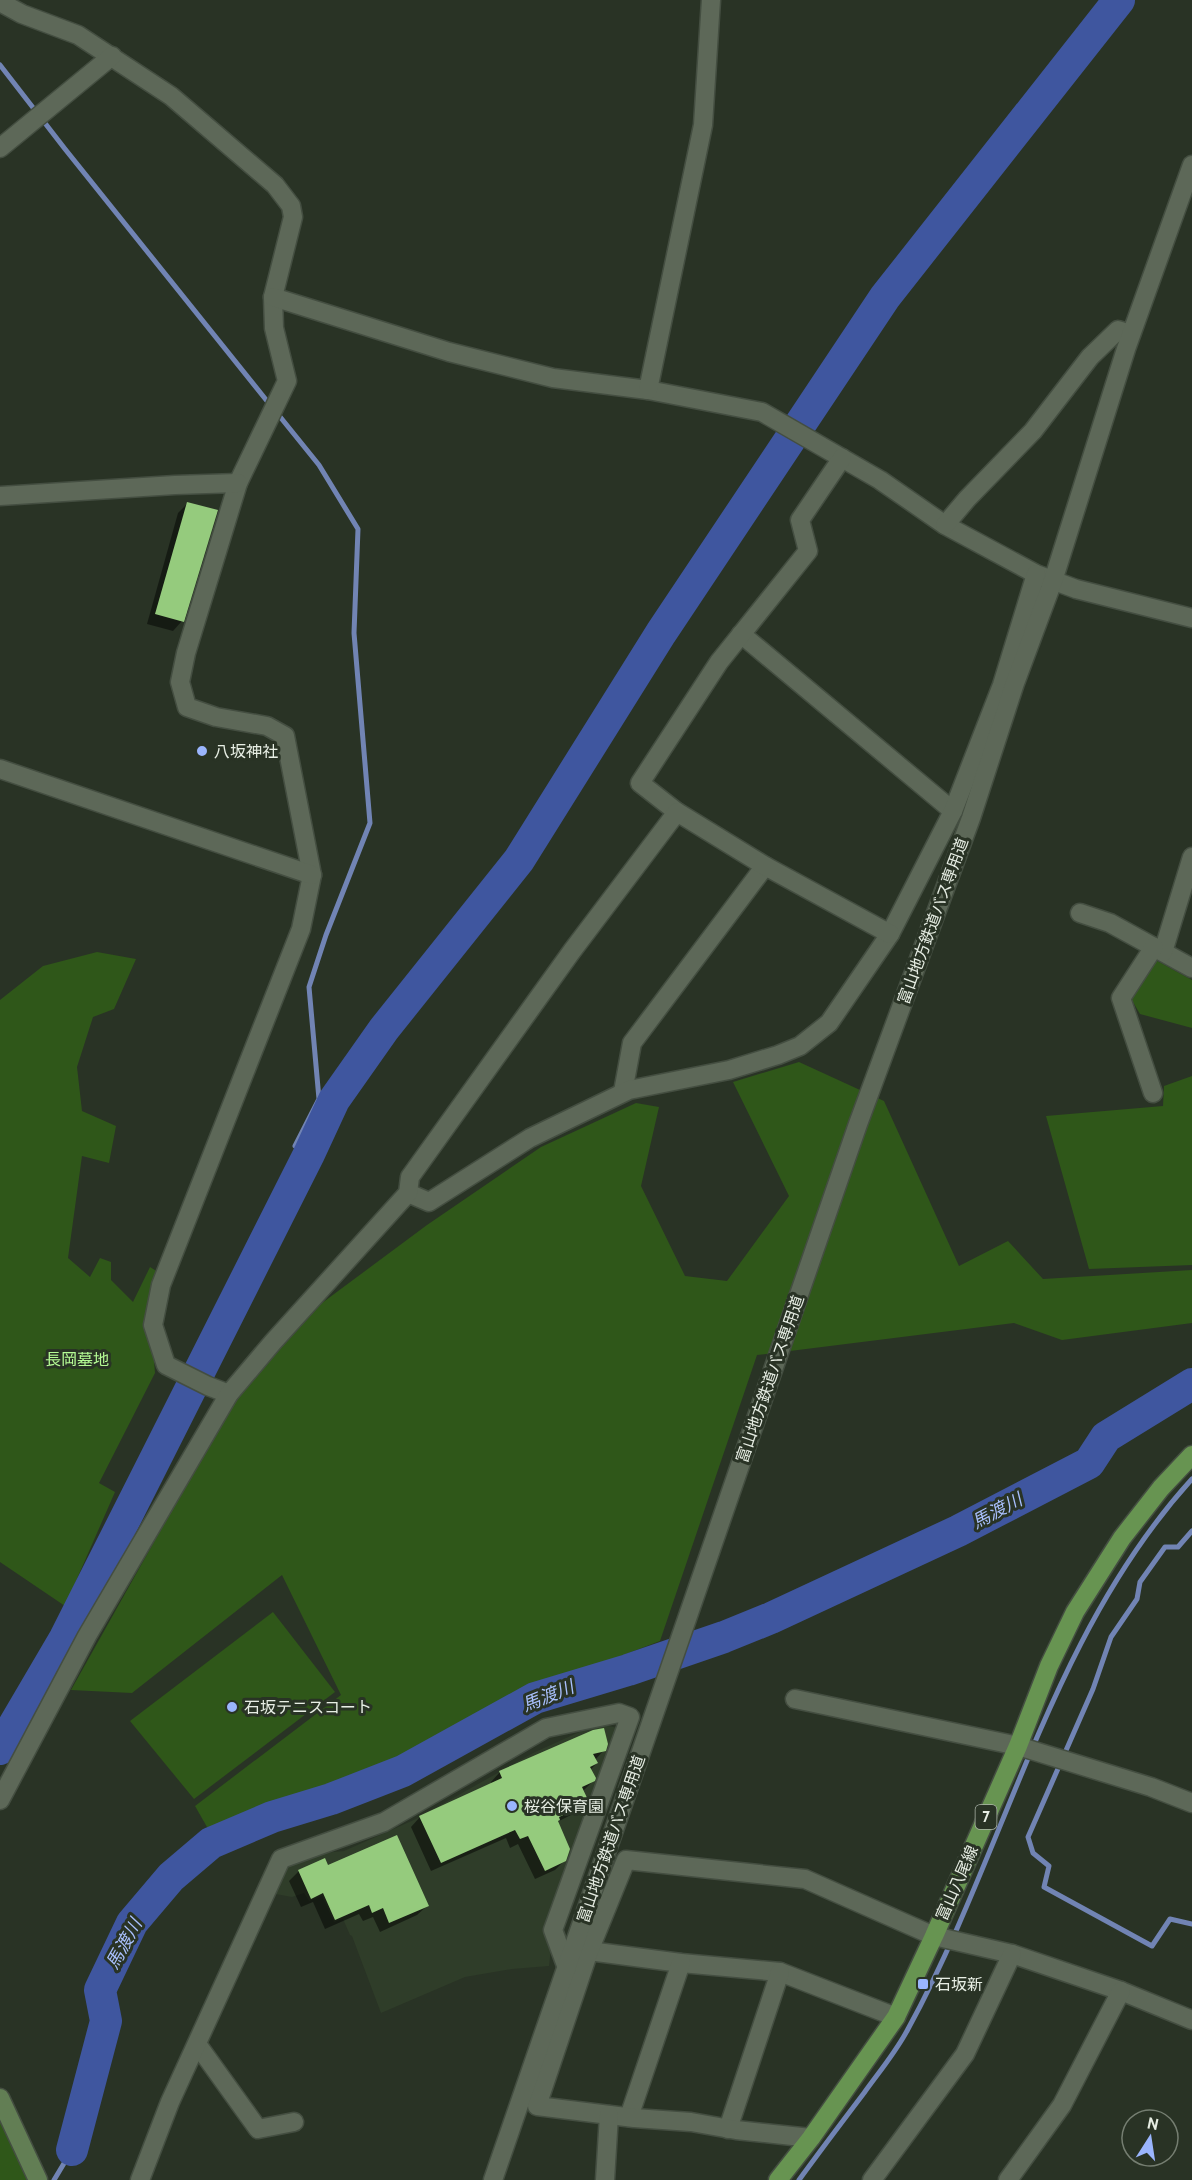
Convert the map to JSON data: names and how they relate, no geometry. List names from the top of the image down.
{
  "streets": {
    "main road": ["7", "富山八尾線"],
    "street": ["富山地方鉄道バス専用道"]
  },
  "water": ["馬渡川"],
  "parks": ["長岡墓地"],
  "places": {
    "other": ["八坂神社", "石坂テニスコート", "桜谷保育園"],
    "transit": ["石坂新"]
  },
  "north": "top"
}
